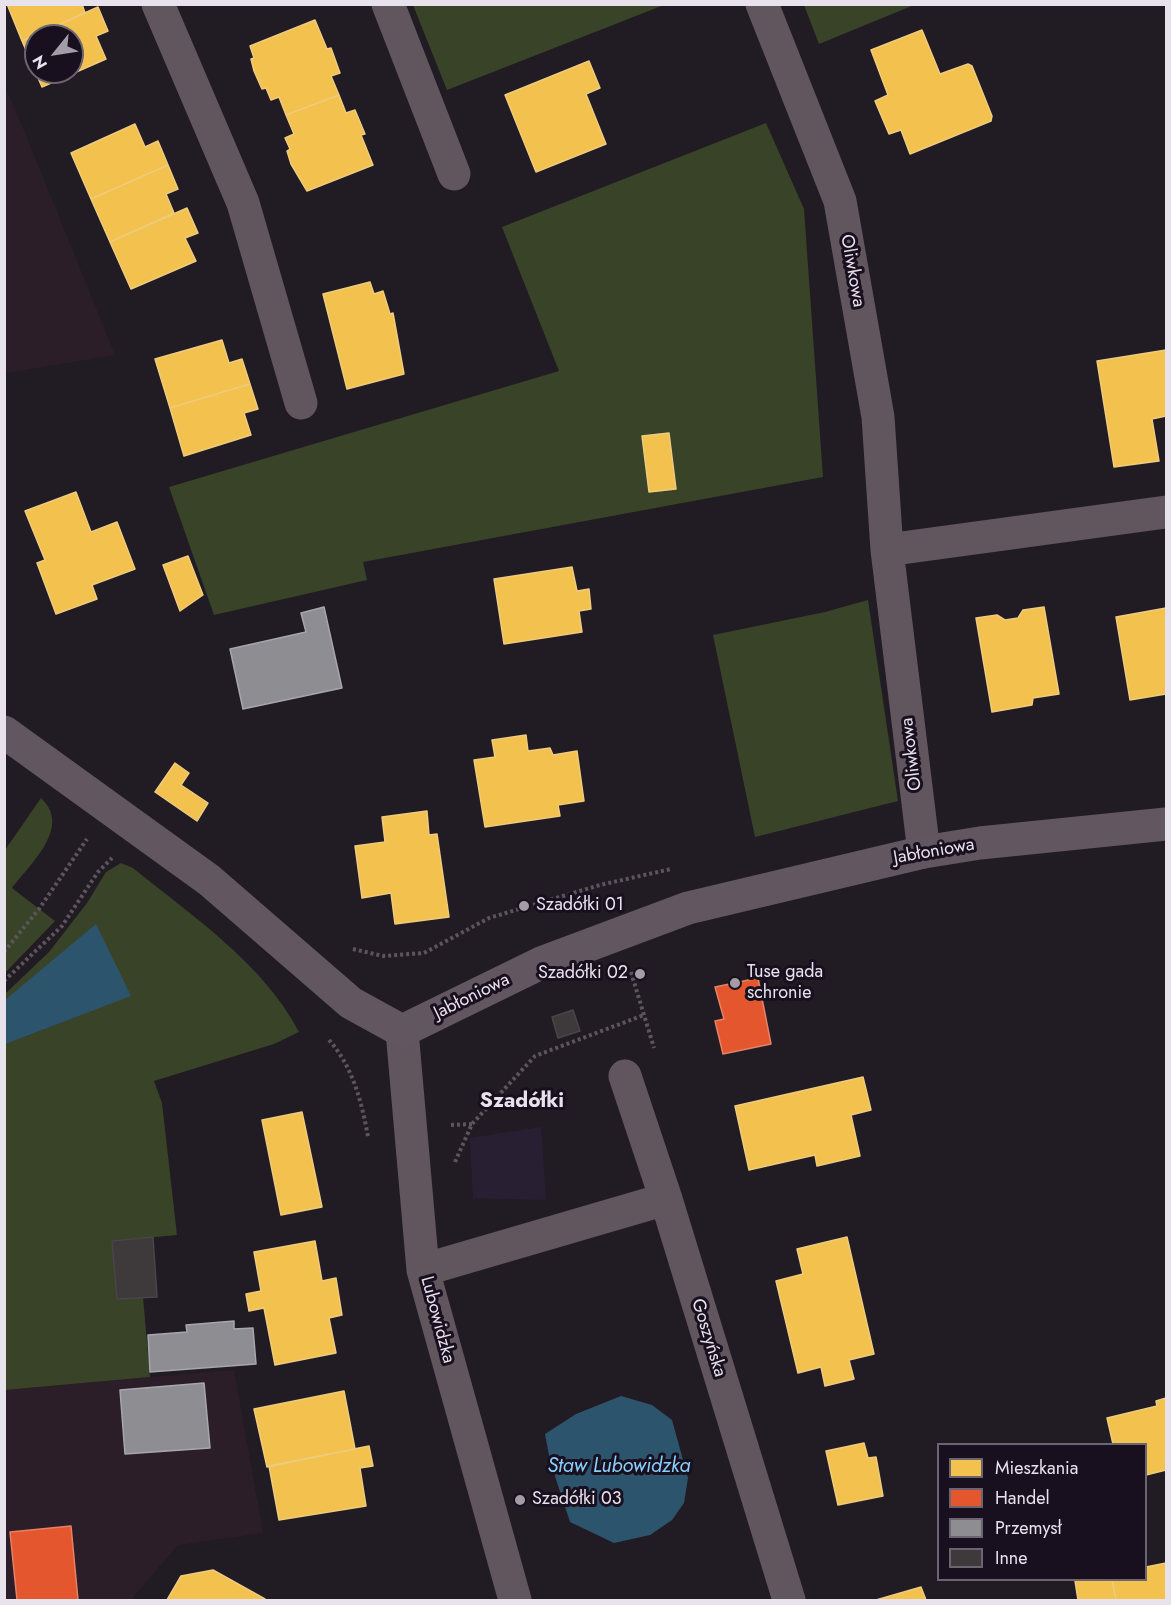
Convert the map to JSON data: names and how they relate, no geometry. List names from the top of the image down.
{
  "streets": {
    "main road": ["Jabłoniowa"],
    "street": ["Oliwkowa", "Lubowidzka", "Goszyńska"]
  },
  "crossings": [
    ["Oliwkowa", "Jabłoniowa"],
    ["Jabłoniowa", "Lubowidzka"]
  ],
  "districts": ["Szadółki"],
  "water": ["Staw Lubowidzka"],
  "places": [
    "Szadółki 01",
    "Szadółki 02",
    "Tuse gada schronie",
    "Szadółki 03"
  ],
  "legend": [
    "Mieszkania",
    "Handel",
    "Przemysł",
    "Inne"
  ],
  "north": "bottom left"
}
